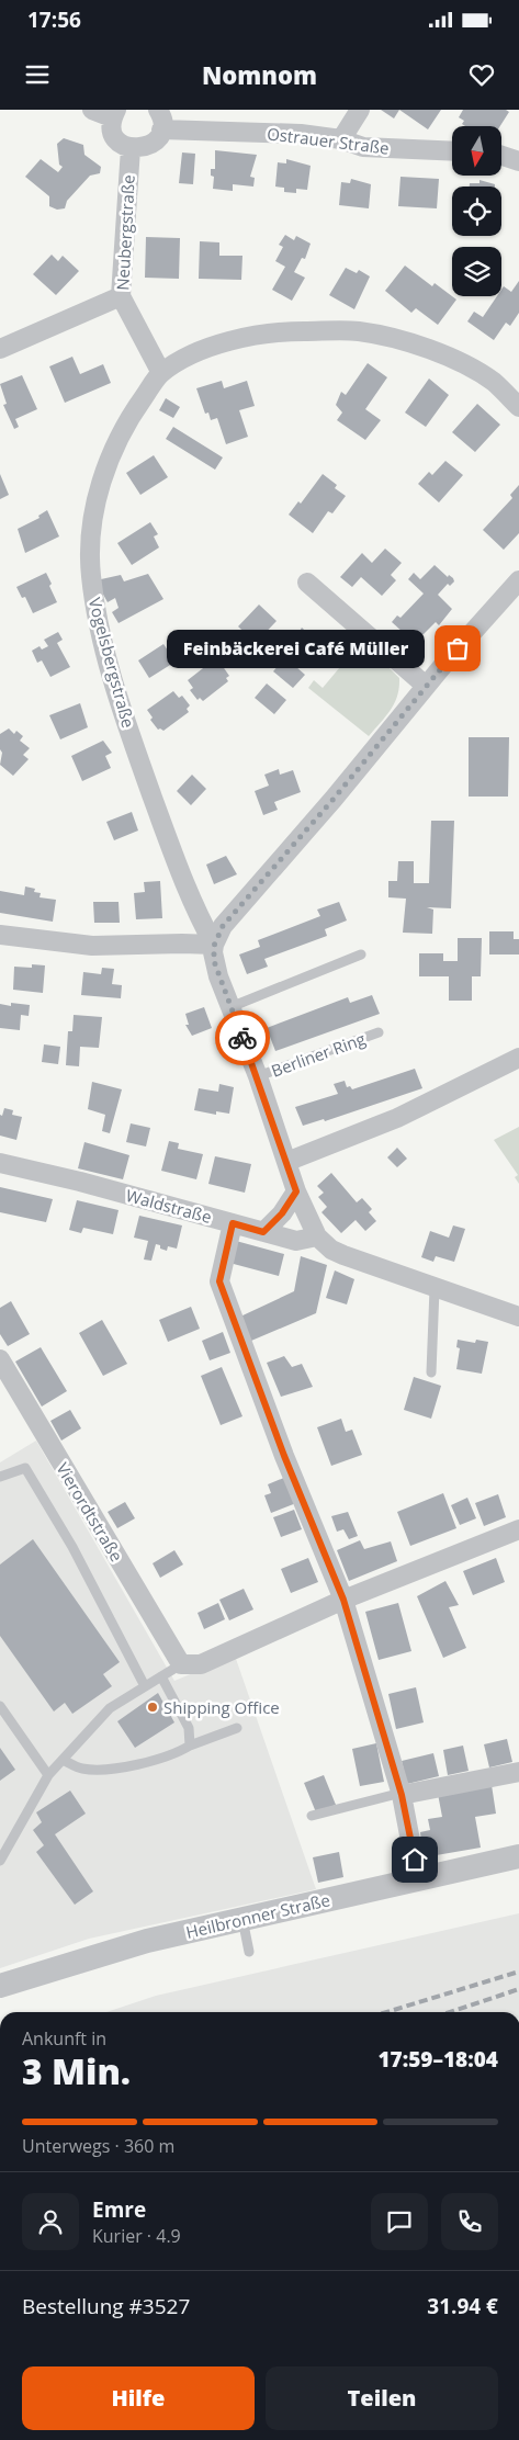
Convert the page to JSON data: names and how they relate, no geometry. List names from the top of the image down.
{
  "streets": {
    "street": [
      "Ostrauer Straße",
      "Neubergstraße",
      "Vogelsbergstraße",
      "Berliner Ring",
      "Waldstraße",
      "Vierordtstraße",
      "Heilbronner Straße"
    ]
  },
  "crossings": [
    ["Neubergstraße", "Vogelsbergstraße"],
    ["Vogelsbergstraße", "Berliner Ring"],
    ["Berliner Ring", "Waldstraße"]
  ],
  "places": ["Feinbäckerei Café Müller", "Shipping Office"],
  "north": "bottom",
  "page": {
    "status": "17:56",
    "header": "Nomnom",
    "bubble": "Feinbäckerei Café Müller",
    "heading": ["3 Min.", "Ankunft in", "17:59–18:04"],
    "panel": [
      "Emre",
      "Kurier · 4.9",
      "Bestellung #3527",
      "31.94 €"
    ],
    "bar": "Unterwegs · 360 m",
    "buttons": ["Hilfe", "Teilen"]
  }
}
